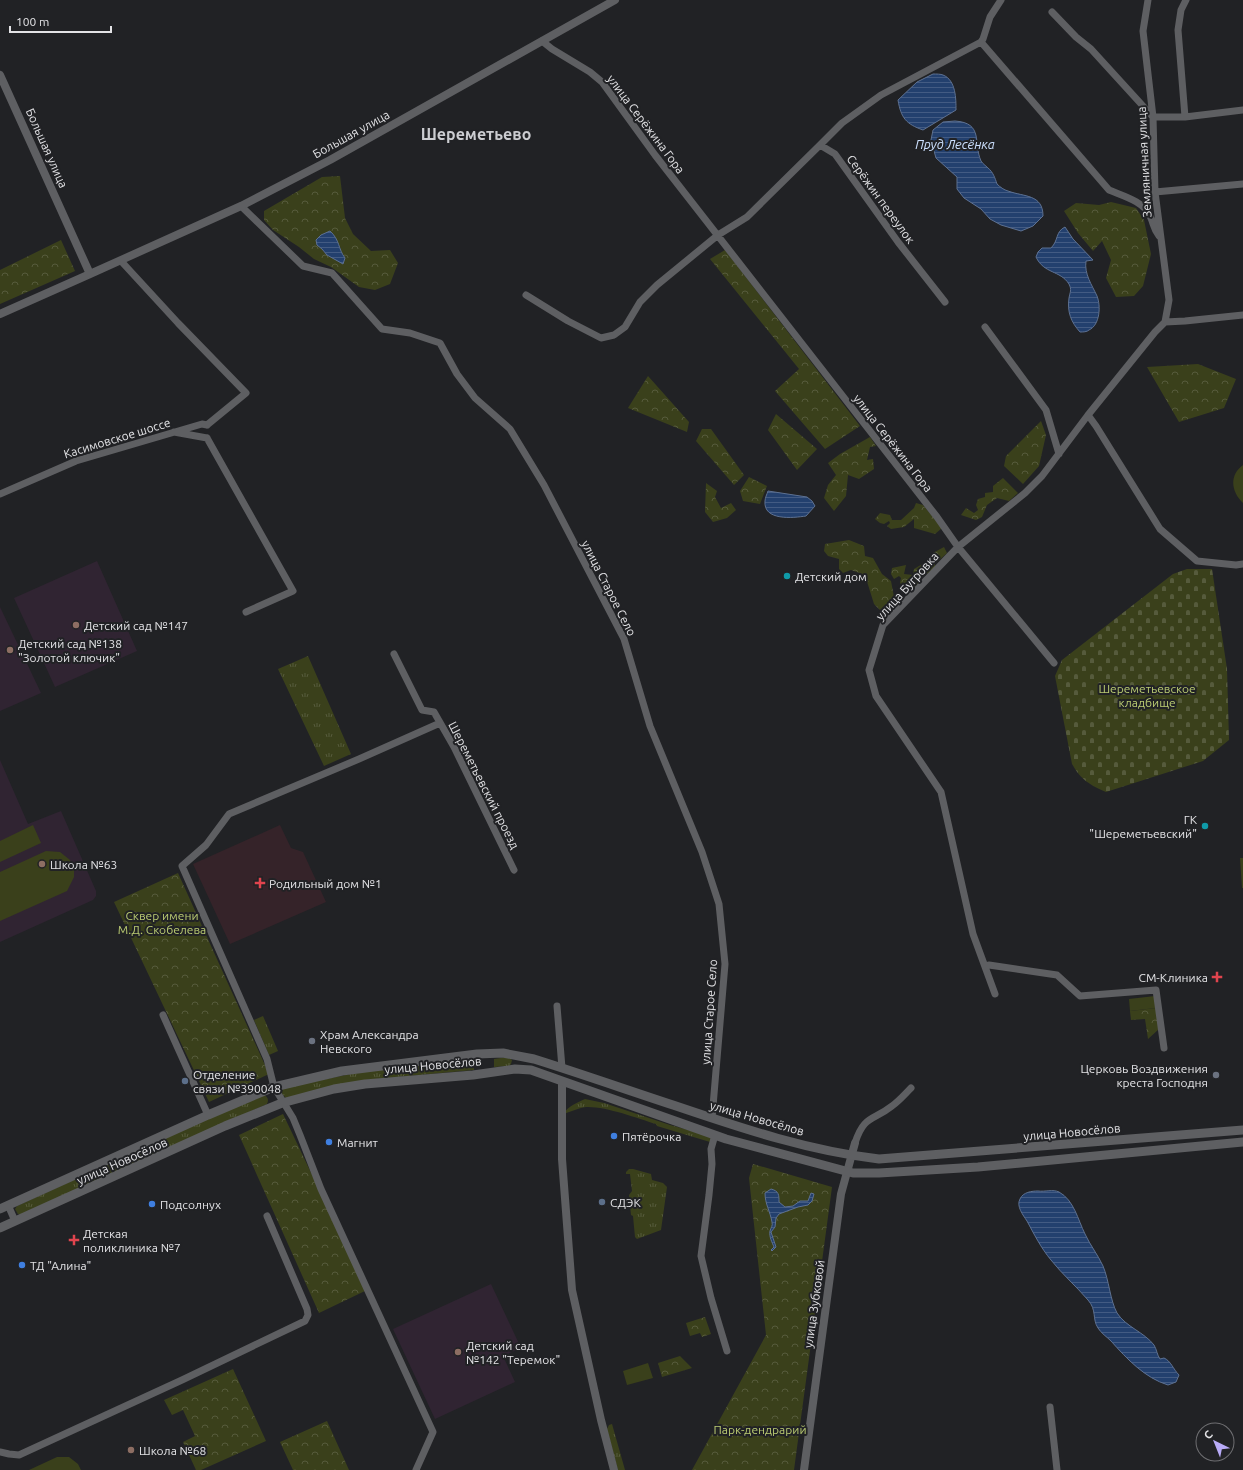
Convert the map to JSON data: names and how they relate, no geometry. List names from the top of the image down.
{
  "streets": {
    "main road": ["улица Новосёлов"],
    "street": [
      "улица Серёжина Гора",
      "Большая улица",
      "Земляничная улица",
      "Серёжин переулок",
      "Касимовское шоссе",
      "улица Бугровка",
      "улица Старое Село",
      "Шереметьевский проезд",
      "улица Зубковой"
    ]
  },
  "crossings": [
    ["улица Серёжина Гора", "Большая улица"],
    ["улица Серёжина Гора", "улица Бугровка"],
    ["Большая улица", "улица Старое Село"],
    ["Земляничная улица", "улица Бугровка"],
    ["улица Старое Село", "улица Новосёлов"],
    ["улица Новосёлов", "улица Зубковой"]
  ],
  "districts": ["Шереметьево"],
  "water": ["Пруд Лесёнка"],
  "parks": ["Шереметьевское кладбище", "Сквер имени М.Д. Скобелева", "Парк-дендрарий"],
  "places": {
    "other": [
      "Детский дом",
      "Детский сад №147",
      "Детский сад №138 \"Золотой ключик\"",
      "ГК \"Шереметьевский\"",
      "Школа №63",
      "Храм Александра Невского",
      "Церковь Воздвижения креста Господня",
      "Отделение связи №390048",
      "Пятёрочка",
      "Магнит",
      "СДЭК",
      "Подсолнух",
      "ТД \"Алина\"",
      "Детский сад №142 \"Теремок\"",
      "Школа №68"
    ],
    "health": ["Родильный дом №1", "СМ-Клиника", "Детская поликлиника №7"]
  },
  "scale_bar": "100 m",
  "north": "top left"
}
